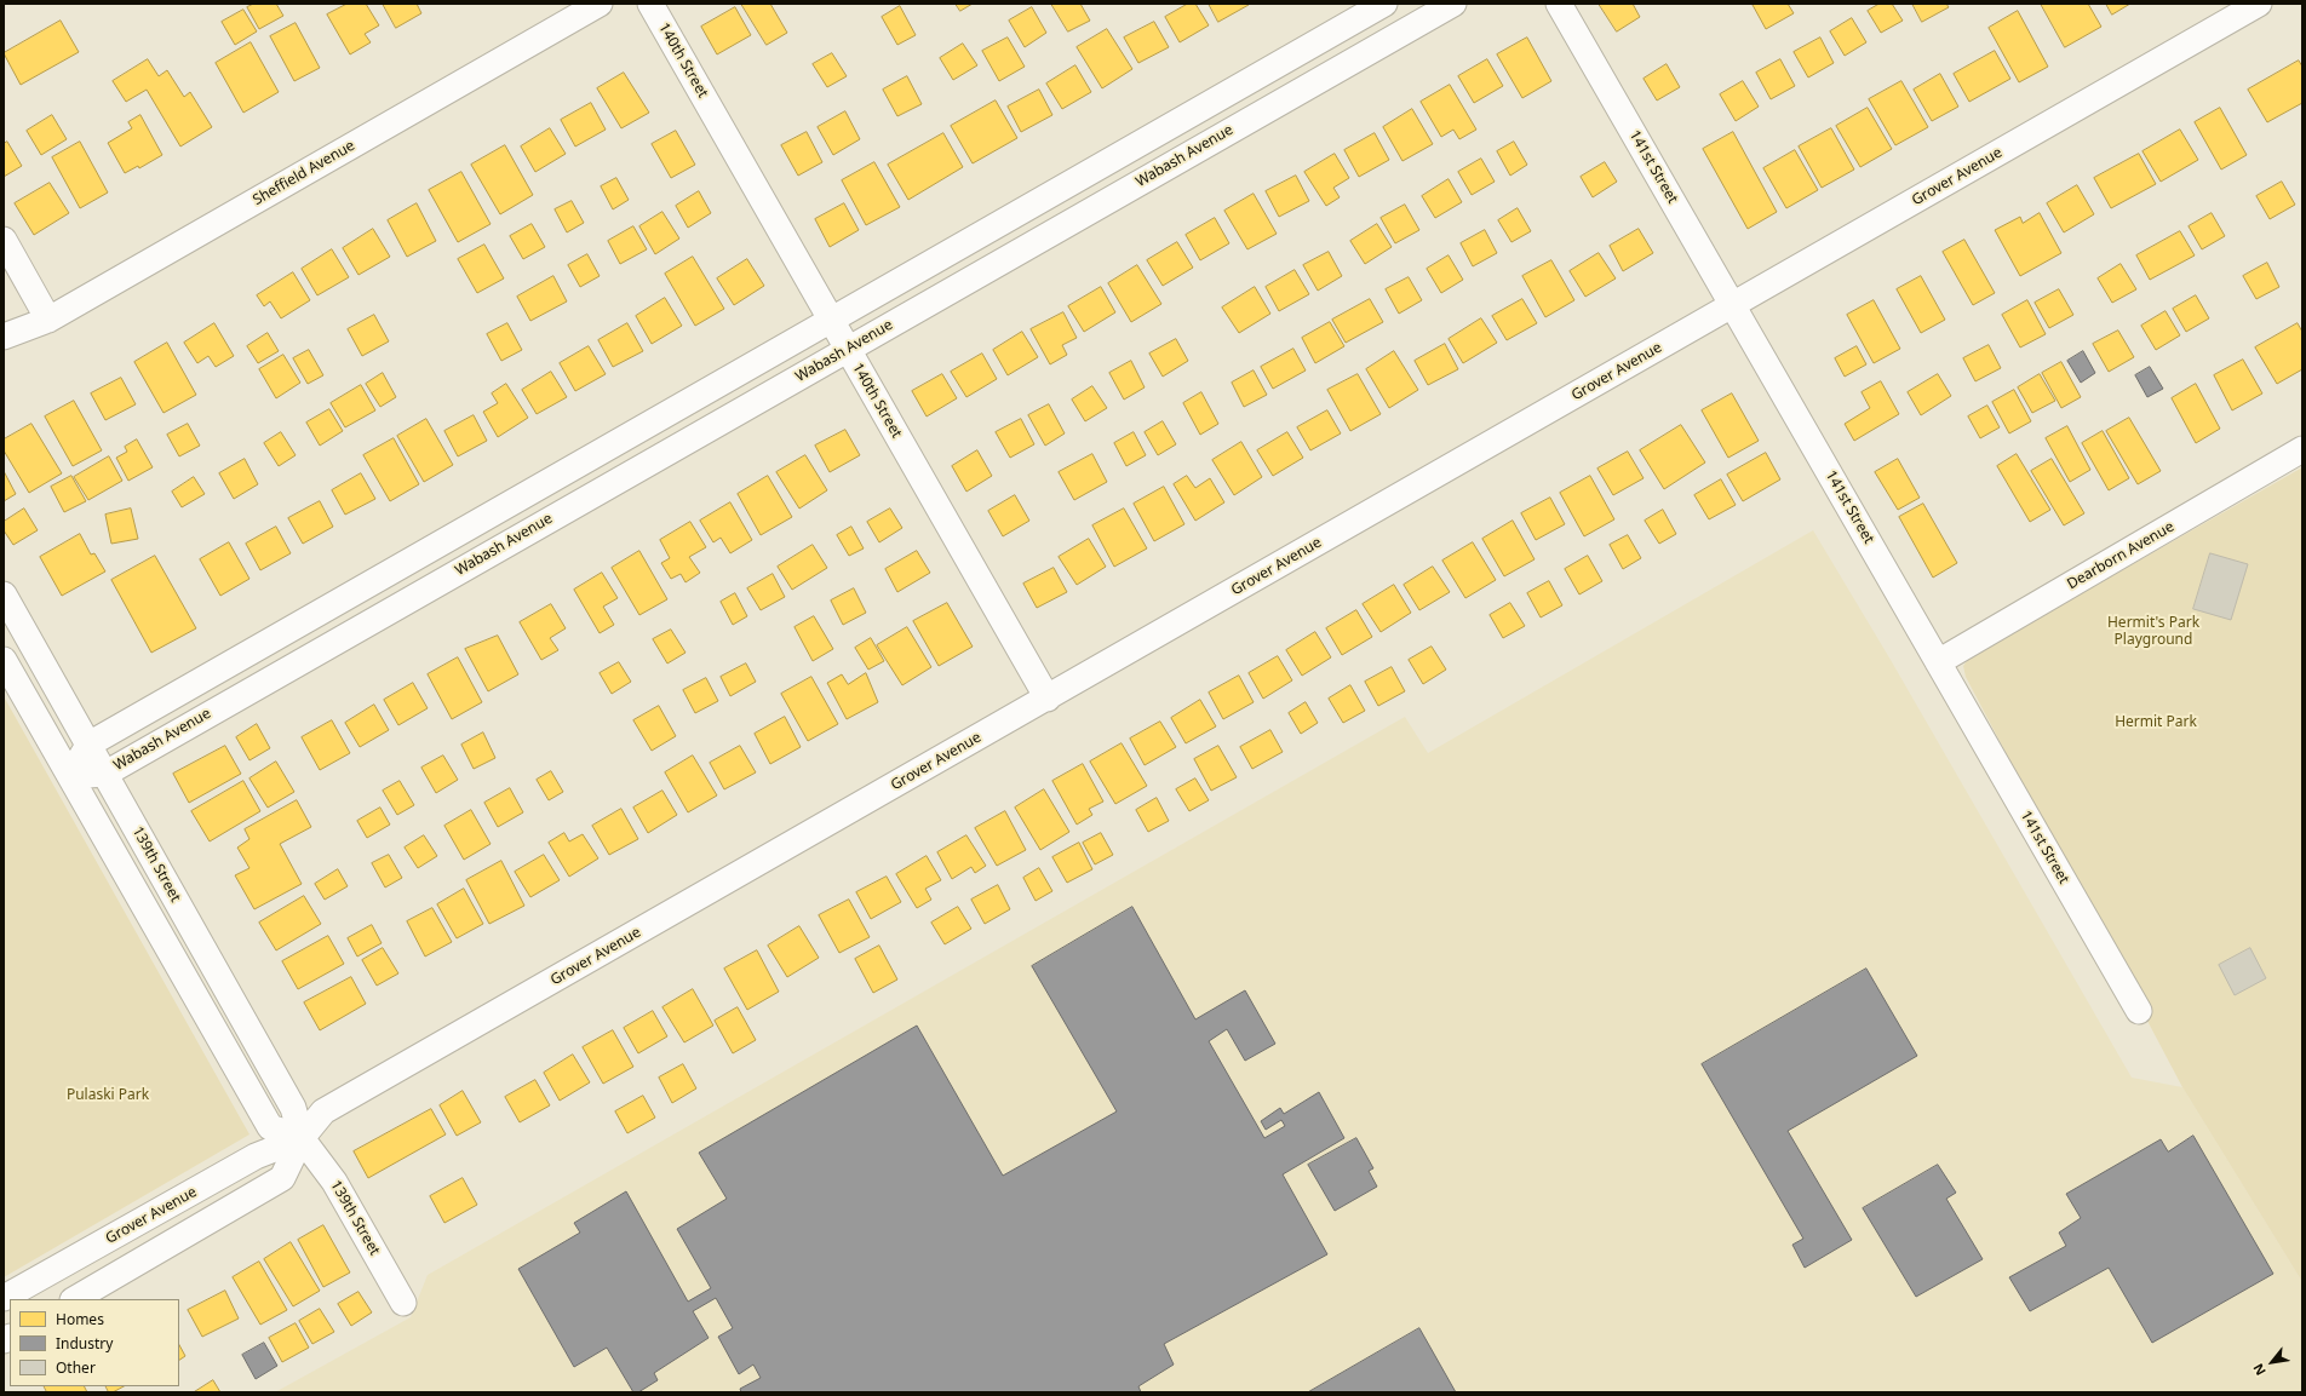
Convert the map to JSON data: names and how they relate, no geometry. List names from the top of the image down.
{
  "streets": {
    "street": [
      "140th Street",
      "Wabash Avenue",
      "141st Street",
      "Sheffield Avenue",
      "Grover Avenue",
      "Dearborn Avenue",
      "139th Street"
    ]
  },
  "crossings": [
    ["140th Street", "Wabash Avenue"],
    ["140th Street", "Grover Avenue"],
    ["Wabash Avenue", "139th Street"],
    ["141st Street", "Grover Avenue"],
    ["141st Street", "Dearborn Avenue"],
    ["Grover Avenue", "139th Street"]
  ],
  "parks": ["Hermit's Park Playground", "Hermit Park", "Pulaski Park"],
  "legend": ["Homes", "Industry", "Other"],
  "north": "bottom left"
}
